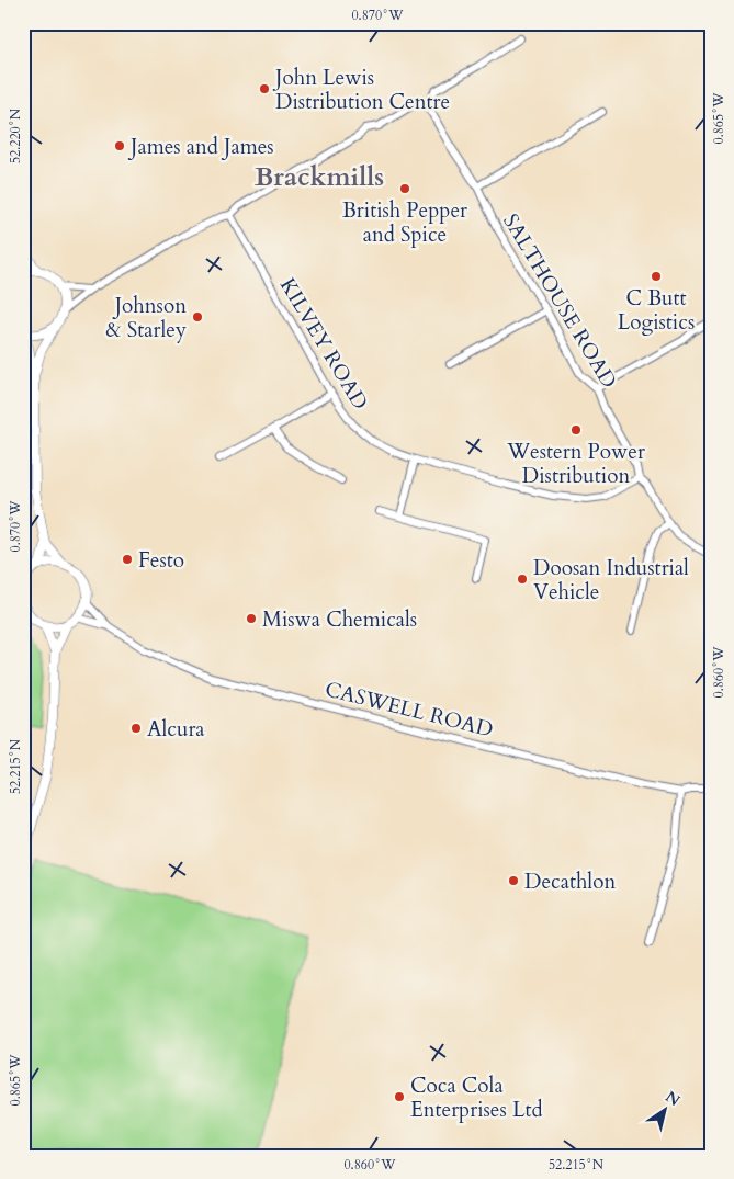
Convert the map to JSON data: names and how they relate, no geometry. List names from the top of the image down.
{
  "streets": {
    "street": ["SALTHOUSE ROAD", "KILVEY ROAD", "CASWELL ROAD"]
  },
  "crossings": [
    ["SALTHOUSE ROAD", "KILVEY ROAD"]
  ],
  "districts": ["Brackmills"],
  "places": [
    "John Lewis Distribution Centre",
    "James and James",
    "British Pepper and Spice",
    "C Butt Logistics",
    "Johnson & Starley",
    "Western Power Distribution",
    "Festo",
    "Doosan Industrial Vehicle",
    "Miswa Chemicals",
    "Alcura",
    "Decathlon",
    "Coca Cola Enterprises Ltd"
  ],
  "north": "top right",
  "coordinates": [
    "0.870°W",
    "0.865°W",
    "52.220°N",
    "0.860°W",
    "52.215°N"
  ]
}
